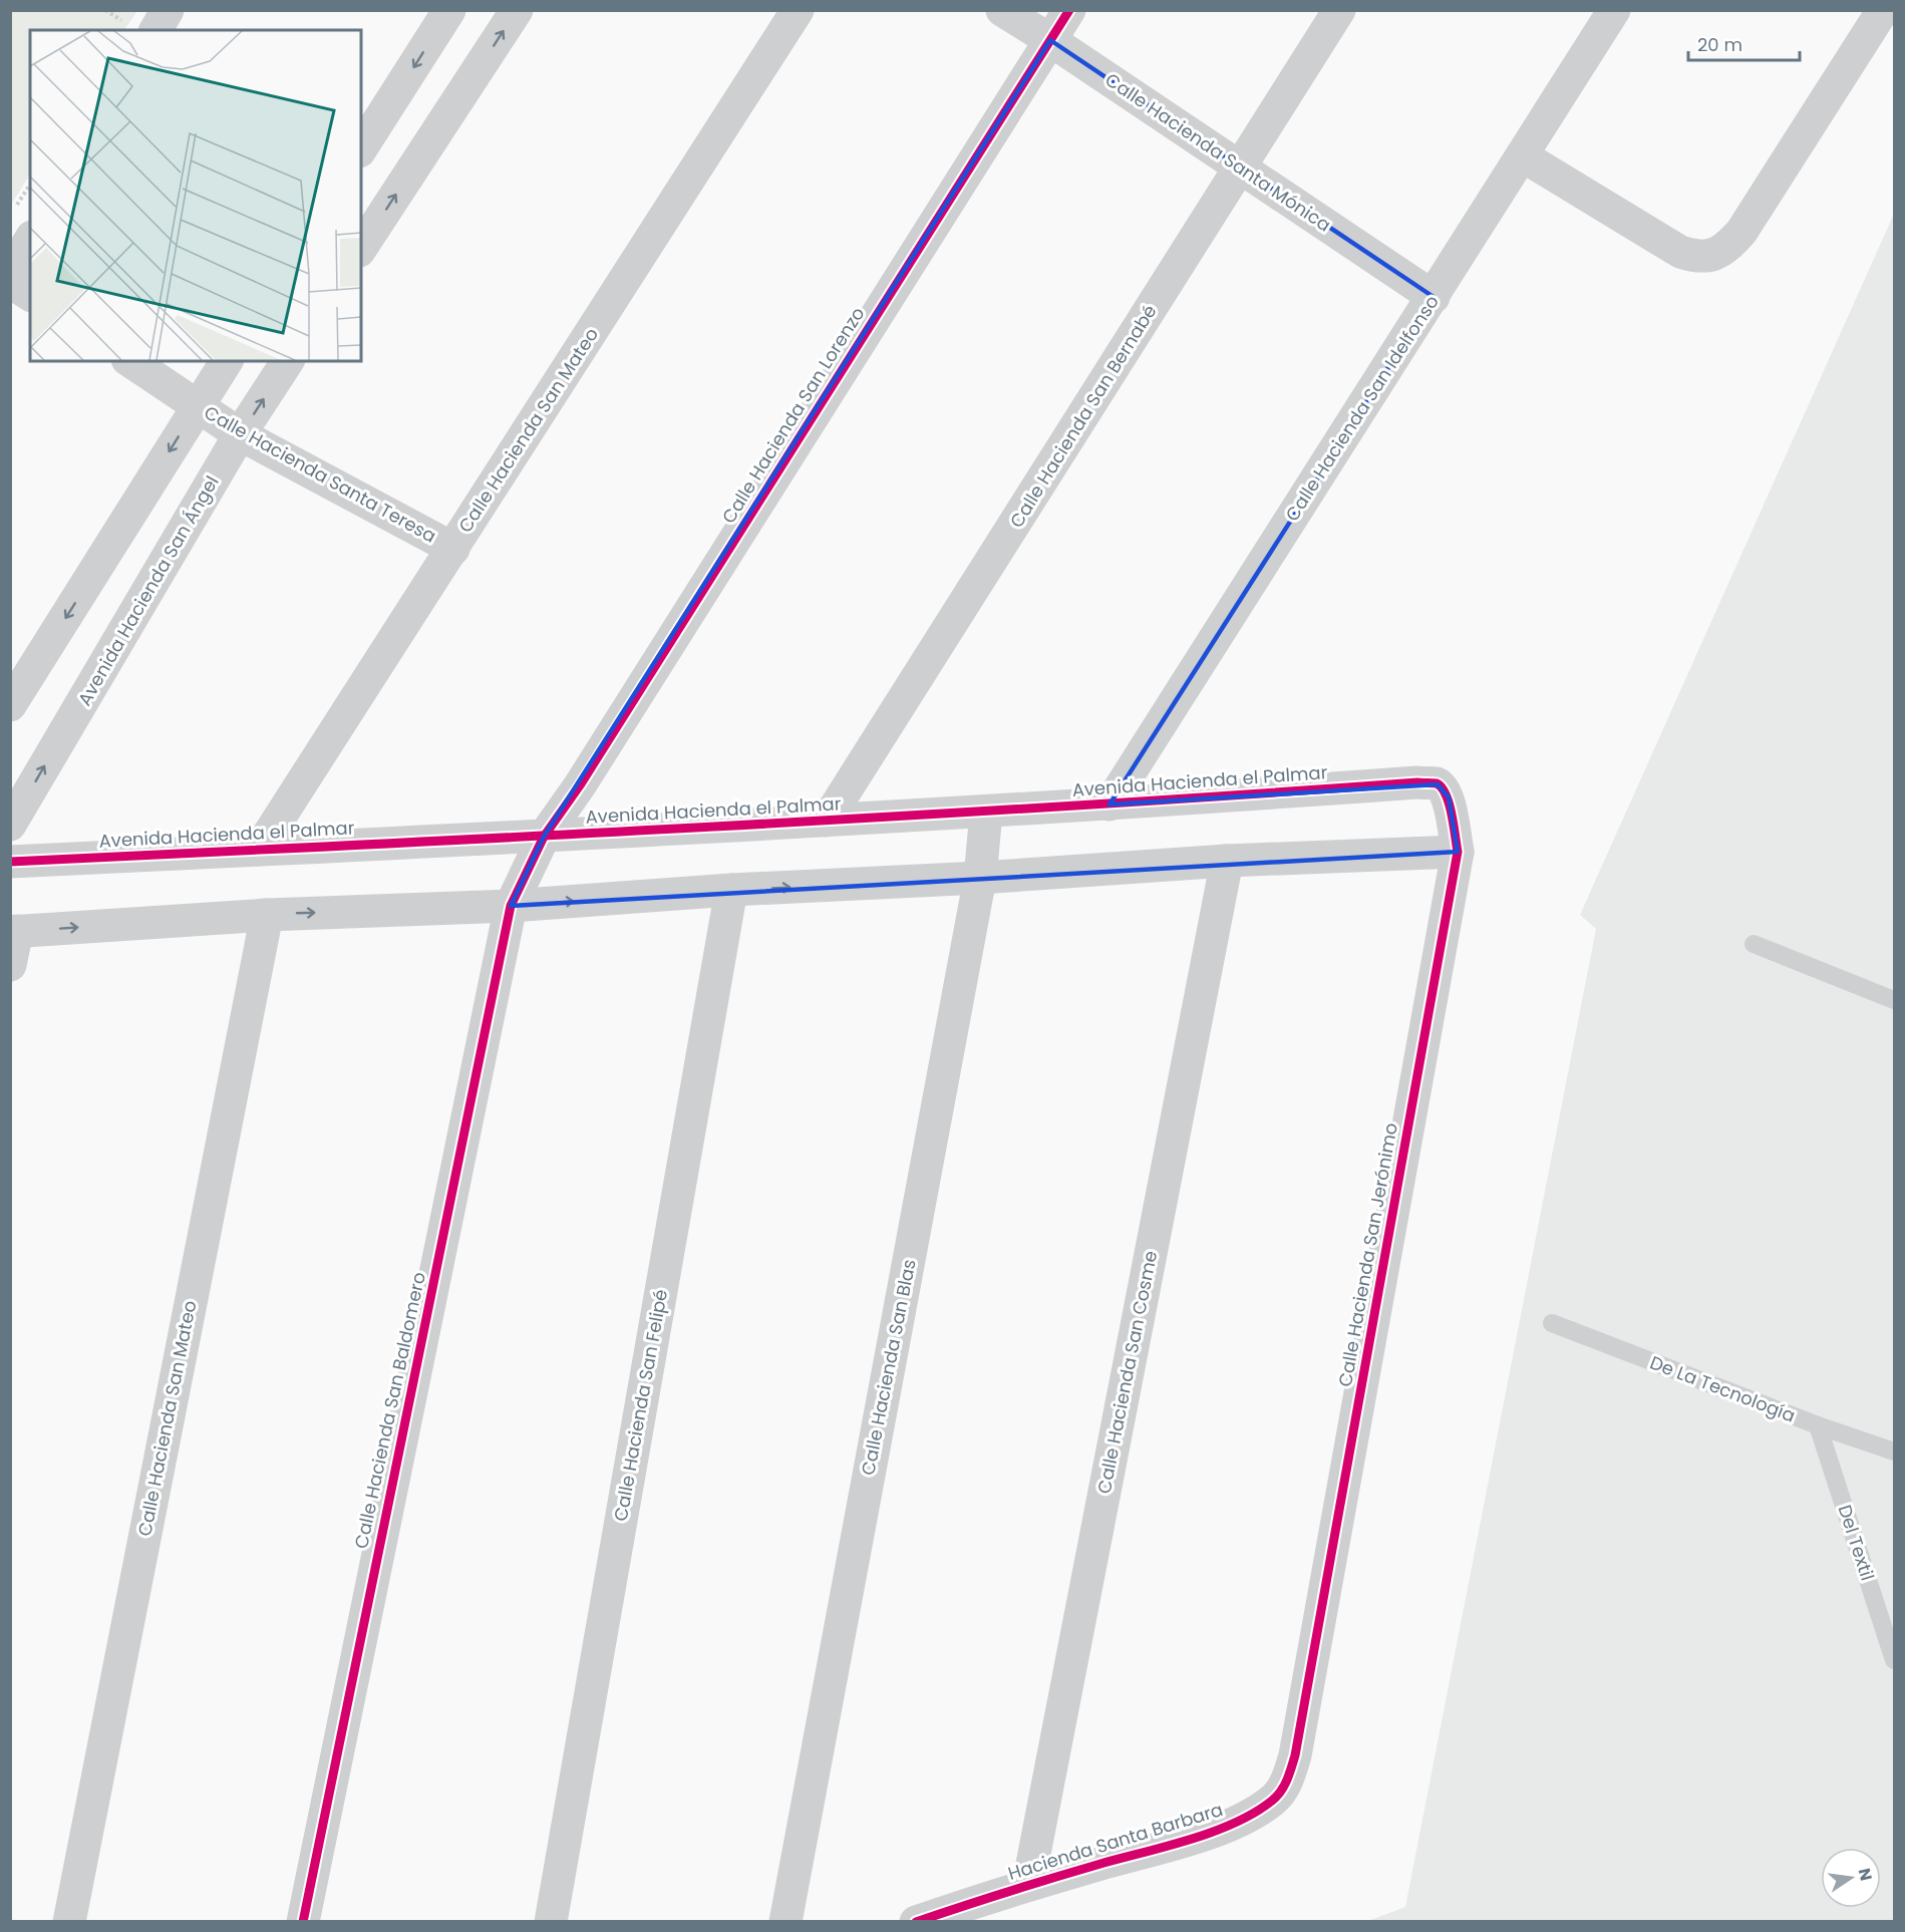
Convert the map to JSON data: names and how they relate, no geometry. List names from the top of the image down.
{
  "streets": {
    "street": [
      "Calle Hacienda Santa Mónica",
      "Calle Hacienda San Idelfonso",
      "Calle Hacienda San Lorenzo",
      "Calle Hacienda San Bernabé",
      "Calle Hacienda San Mateo",
      "Calle Hacienda Santa Teresa",
      "Avenida Hacienda San Ángel",
      "Avenida Hacienda el Palmar",
      "Calle Hacienda San Jerónimo",
      "Calle Hacienda San Blas",
      "Calle Hacienda San Cosme",
      "Calle Hacienda San Felipé",
      "Calle Hacienda San Baldomero",
      "Hacienda Santa Barbara"
    ],
    "lane": ["De La Tecnología", "Del Textil"]
  },
  "crossings": [
    ["Calle Hacienda Santa Mónica", "Calle Hacienda San Idelfonso"],
    ["Calle Hacienda Santa Mónica", "Calle Hacienda San Lorenzo"],
    ["Calle Hacienda Santa Mónica", "Calle Hacienda San Bernabé"],
    ["Calle Hacienda San Idelfonso", "Avenida Hacienda el Palmar"],
    ["Calle Hacienda San Lorenzo", "Avenida Hacienda el Palmar"],
    ["Calle Hacienda San Lorenzo", "Calle Hacienda San Baldomero"],
    ["Calle Hacienda San Bernabé", "Avenida Hacienda el Palmar"],
    ["Calle Hacienda San Mateo", "Calle Hacienda Santa Teresa"],
    ["Calle Hacienda San Mateo", "Avenida Hacienda el Palmar"],
    ["Calle Hacienda Santa Teresa", "Avenida Hacienda San Ángel"],
    ["Avenida Hacienda el Palmar", "Calle Hacienda San Jerónimo"],
    ["Avenida Hacienda el Palmar", "Calle Hacienda San Blas"],
    ["Calle Hacienda San Jerónimo", "Hacienda Santa Barbara"],
    ["Calle Hacienda San Cosme", "Hacienda Santa Barbara"],
    ["De La Tecnología", "Del Textil"]
  ],
  "scale_bar": "20 m",
  "north": "right"
}
